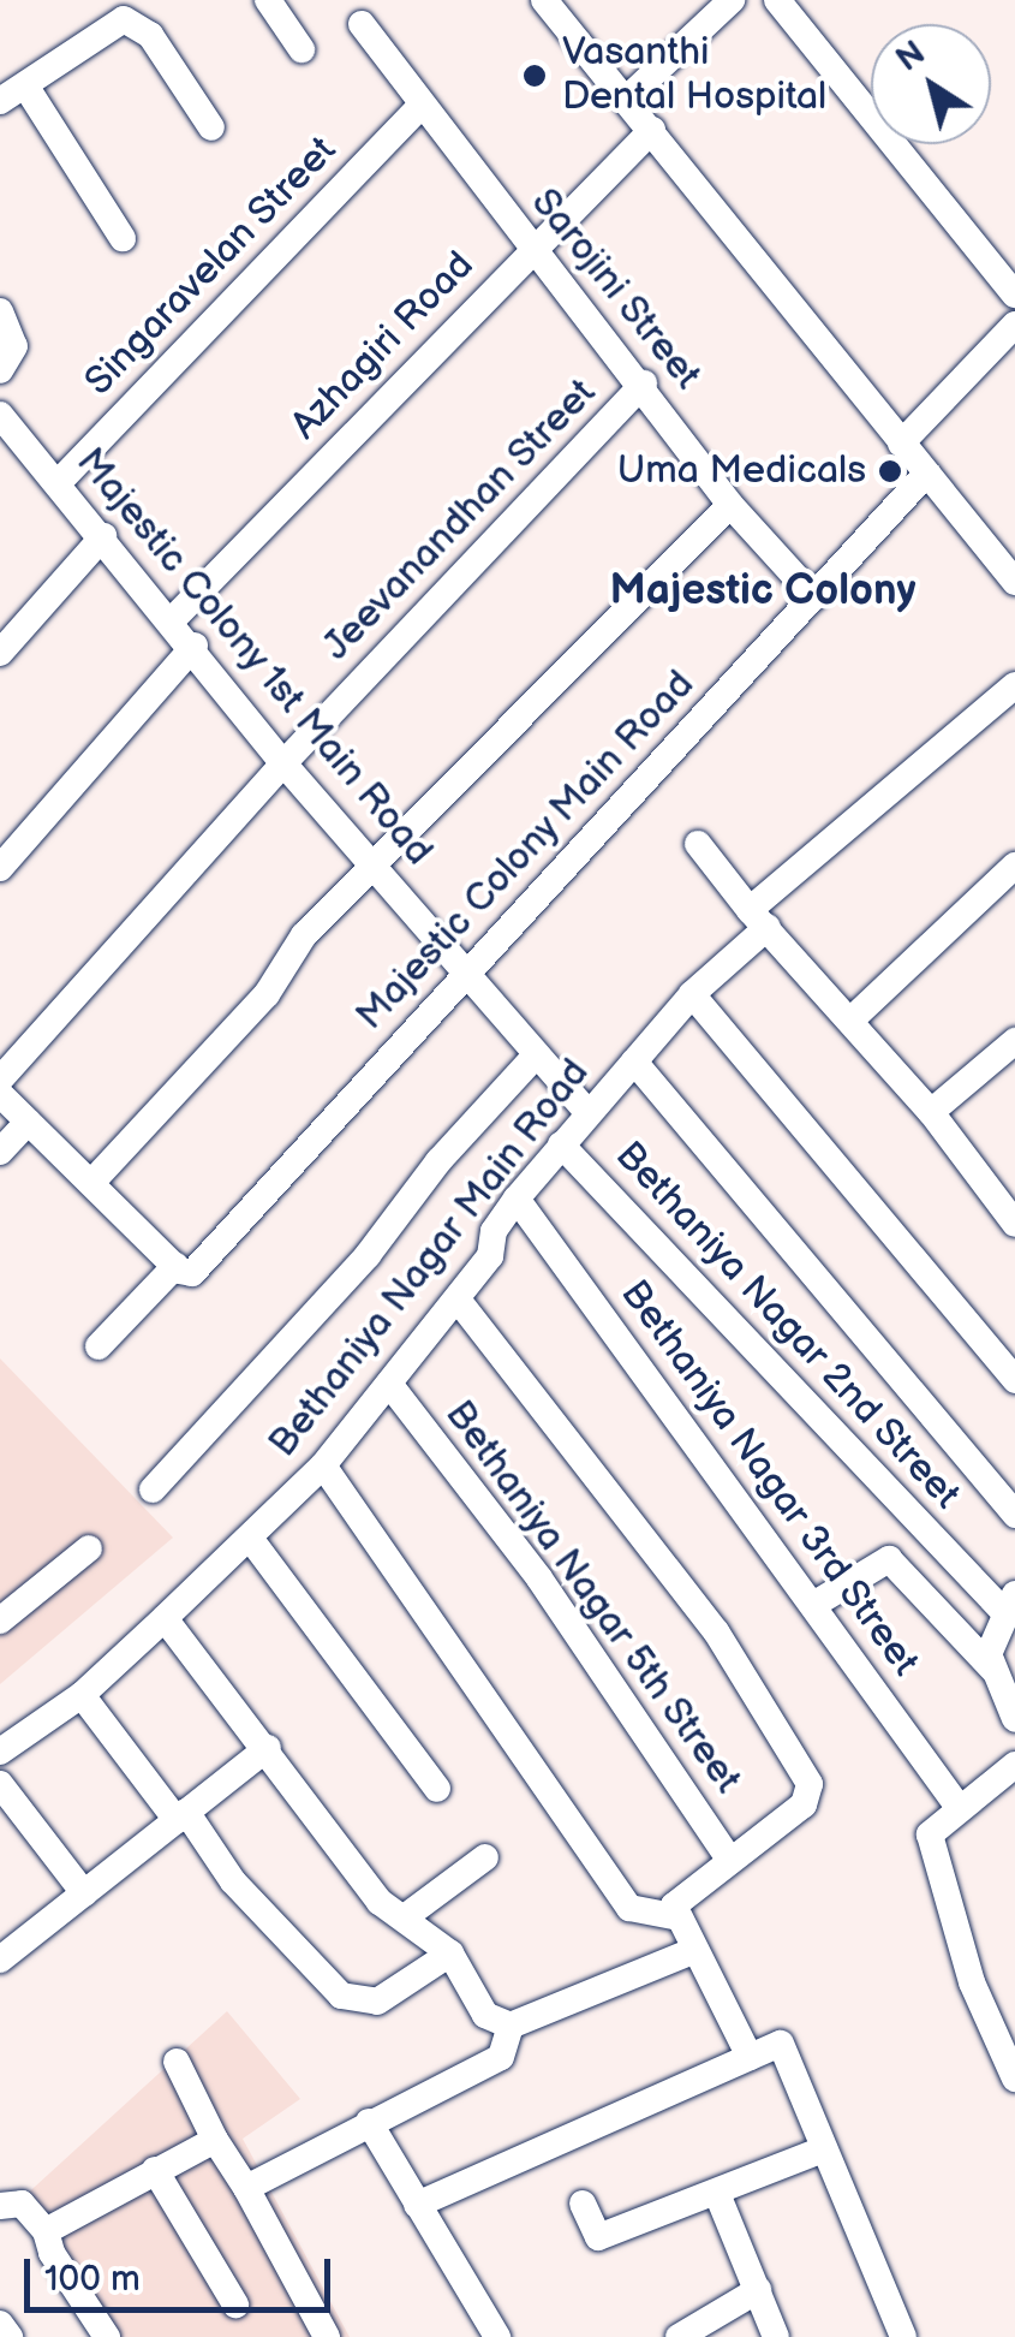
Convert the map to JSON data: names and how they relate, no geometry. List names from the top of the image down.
{
  "streets": {
    "street": [
      "Singaravelan Street",
      "Sarojini Street",
      "Azhagiri Road",
      "Jeevanandhan Street",
      "Majestic Colony 1st Main Road",
      "Majestic Colony Main Road",
      "Bethaniya Nagar Main Road",
      "Bethaniya Nagar 2nd Street",
      "Bethaniya Nagar 3rd Street",
      "Bethaniya Nagar 5th Street"
    ]
  },
  "crossings": [
    ["Singaravelan Street", "Sarojini Street"],
    ["Singaravelan Street", "Majestic Colony 1st Main Road"],
    ["Sarojini Street", "Azhagiri Road"],
    ["Sarojini Street", "Jeevanandhan Street"],
    ["Sarojini Street", "Majestic Colony Main Road"],
    ["Azhagiri Road", "Majestic Colony 1st Main Road"],
    ["Jeevanandhan Street", "Majestic Colony 1st Main Road"],
    ["Majestic Colony 1st Main Road", "Majestic Colony Main Road"],
    ["Majestic Colony 1st Main Road", "Bethaniya Nagar Main Road"],
    ["Bethaniya Nagar Main Road", "Bethaniya Nagar 2nd Street"],
    ["Bethaniya Nagar Main Road", "Bethaniya Nagar 3rd Street"],
    ["Bethaniya Nagar Main Road", "Bethaniya Nagar 5th Street"]
  ],
  "districts": ["Majestic Colony"],
  "places": ["Vasanthi Dental Hospital", "Uma Medicals"],
  "scale_bar": "100 m",
  "north": "top left"
}
